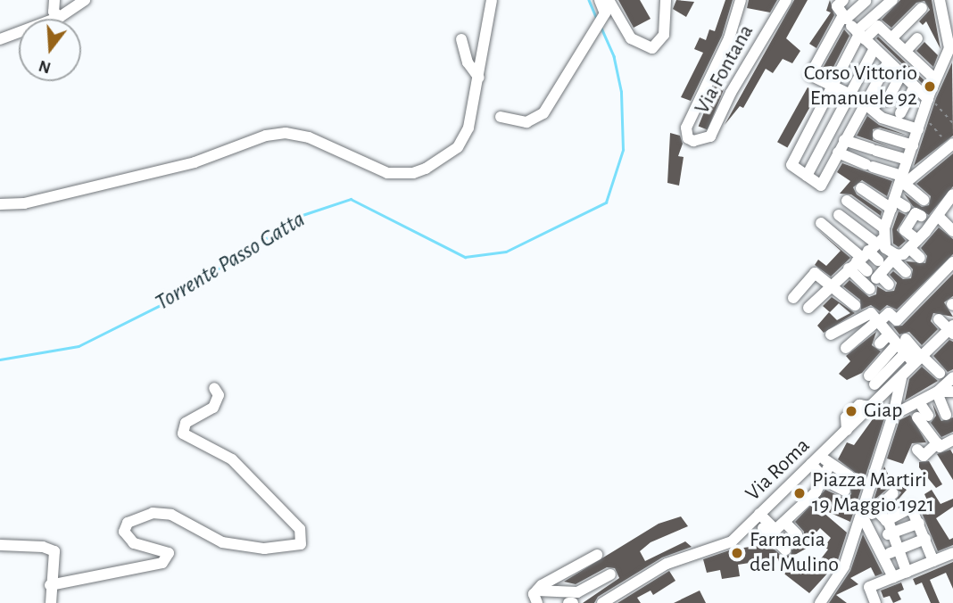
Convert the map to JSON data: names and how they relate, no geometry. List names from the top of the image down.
{
  "streets": {
    "street": ["Via Fontana", "Via Roma"]
  },
  "water": ["Torrente Passo Gatta"],
  "places": [
    "Corso Vittorio Emanuele 92",
    "Giap",
    "Piazza Martiri 19 Maggio 1921",
    "Farmacia del Mulino"
  ],
  "north": "bottom"
}
